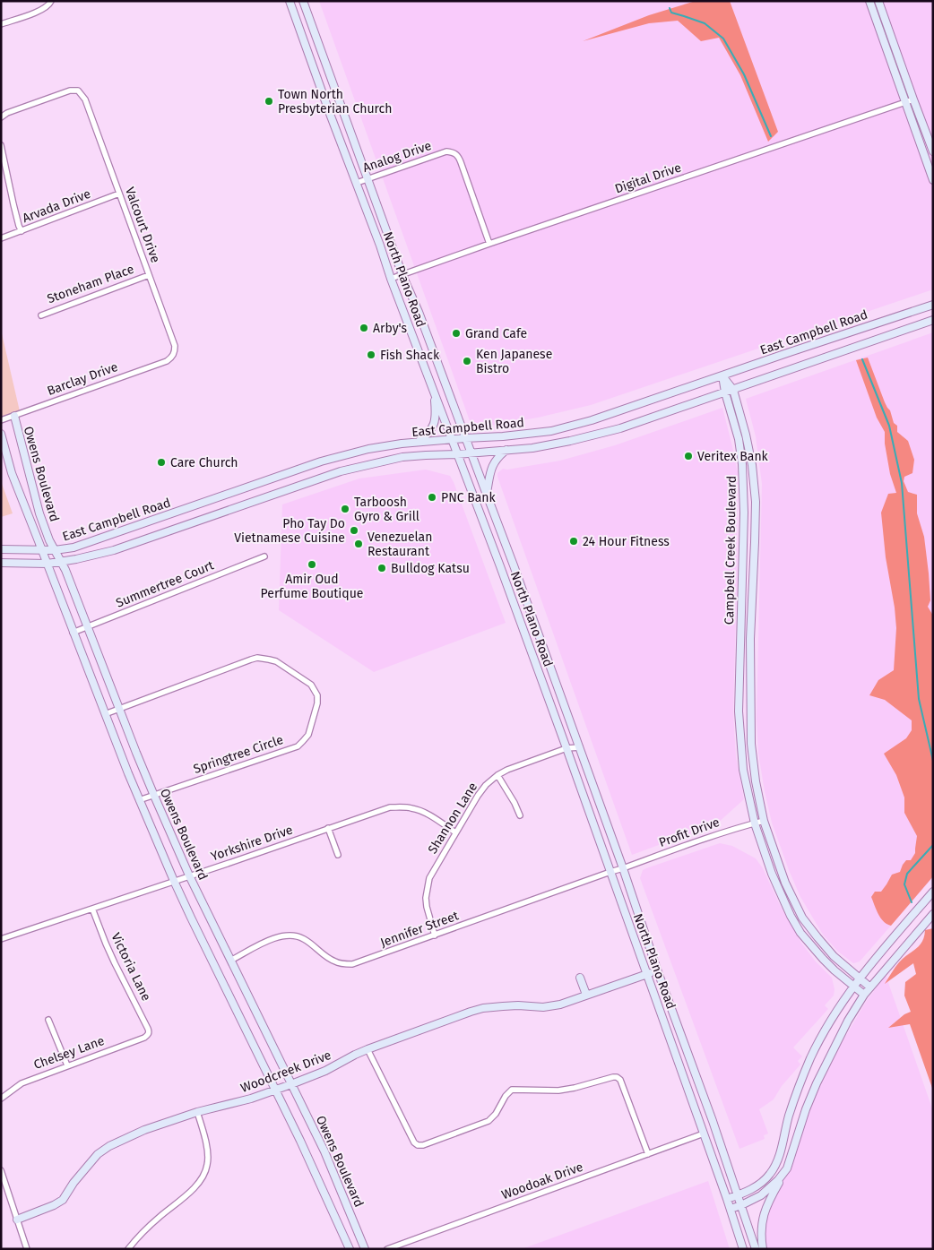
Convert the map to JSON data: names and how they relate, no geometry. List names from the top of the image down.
{
  "streets": {
    "main road": [
      "North Plano Road",
      "East Campbell Road",
      "Owens Boulevard",
      "Campbell Creek Boulevard",
      "Woodcreek Drive"
    ],
    "street": [
      "Analog Drive",
      "Digital Drive",
      "Arvada Drive",
      "Valcourt Drive",
      "Stoneham Place",
      "Barclay Drive",
      "Summertree Court",
      "Springtree Circle",
      "Shannon Lane",
      "Profit Drive",
      "Yorkshire Drive",
      "Jennifer Street",
      "Victoria Lane",
      "Chelsey Lane",
      "Woodoak Drive"
    ]
  },
  "crossings": [
    ["Analog Drive", "Digital Drive"],
    ["Analog Drive", "North Plano Road"],
    ["Digital Drive", "North Plano Road"],
    ["Arvada Drive", "Valcourt Drive"],
    ["Valcourt Drive", "Stoneham Place"],
    ["Valcourt Drive", "Barclay Drive"],
    ["North Plano Road", "East Campbell Road"],
    ["North Plano Road", "Shannon Lane"],
    ["North Plano Road", "Profit Drive"],
    ["North Plano Road", "Jennifer Street"],
    ["North Plano Road", "Woodcreek Drive"],
    ["North Plano Road", "Woodoak Drive"],
    ["East Campbell Road", "Owens Boulevard"],
    ["East Campbell Road", "Campbell Creek Boulevard"],
    ["Barclay Drive", "Owens Boulevard"],
    ["Owens Boulevard", "Summertree Court"],
    ["Owens Boulevard", "Springtree Circle"],
    ["Owens Boulevard", "Yorkshire Drive"],
    ["Owens Boulevard", "Jennifer Street"],
    ["Owens Boulevard", "Woodcreek Drive"],
    ["Campbell Creek Boulevard", "Profit Drive"],
    ["Shannon Lane", "Yorkshire Drive"],
    ["Shannon Lane", "Jennifer Street"],
    ["Profit Drive", "Jennifer Street"],
    ["Yorkshire Drive", "Victoria Lane"],
    ["Victoria Lane", "Chelsey Lane"]
  ],
  "places": [
    "Town North Presbyterian Church",
    "Arby's",
    "Grand Cafe",
    "Fish Shack",
    "Ken Japanese Bistro",
    "Veritex Bank",
    "Care Church",
    "PNC Bank",
    "Tarboosh Gyro & Grill",
    "Pho Tay Do Vietnamese Cuisine",
    "24 Hour Fitness",
    "Venezuelan Restaurant",
    "Amir Oud Perfume Boutique",
    "Bulldog Katsu"
  ]
}
